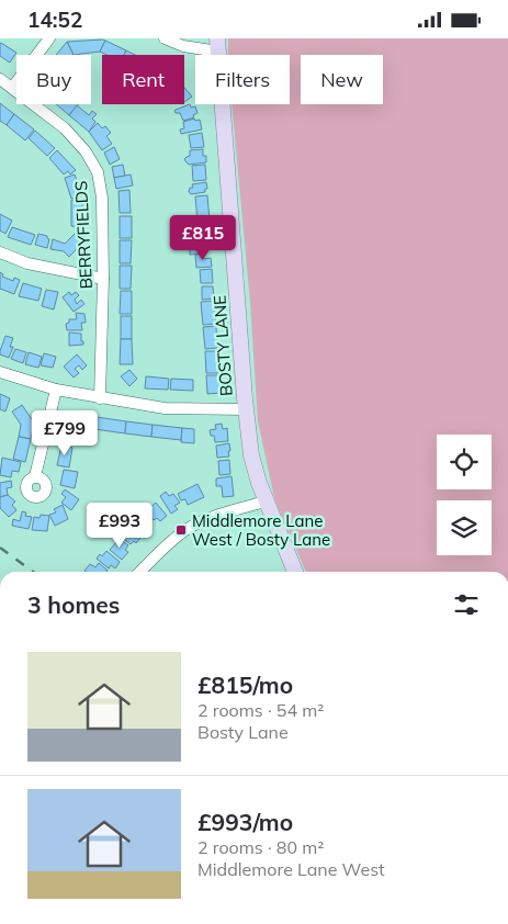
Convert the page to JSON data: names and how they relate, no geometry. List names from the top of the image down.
{
  "streets": {
    "main road": ["BOSTY LANE"],
    "street": ["BERRYFIELDS"]
  },
  "places": {
    "transit": ["Middlemore Lane West / Bosty Lane"]
  },
  "page": {
    "status": "14:52",
    "chip": [
      "Buy",
      "Rent",
      "Filters",
      "New"
    ],
    "price": ["£815", "£799", "£993"],
    "heading": "3 homes",
    "list": [
      {
        "name": "£815/mo",
        "note": "2 rooms · 54 m² · Bosty Lane"
      },
      {
        "name": "£993/mo",
        "note": "2 rooms · 80 m² · Middlemore Lane West"
      }
    ]
  }
}
